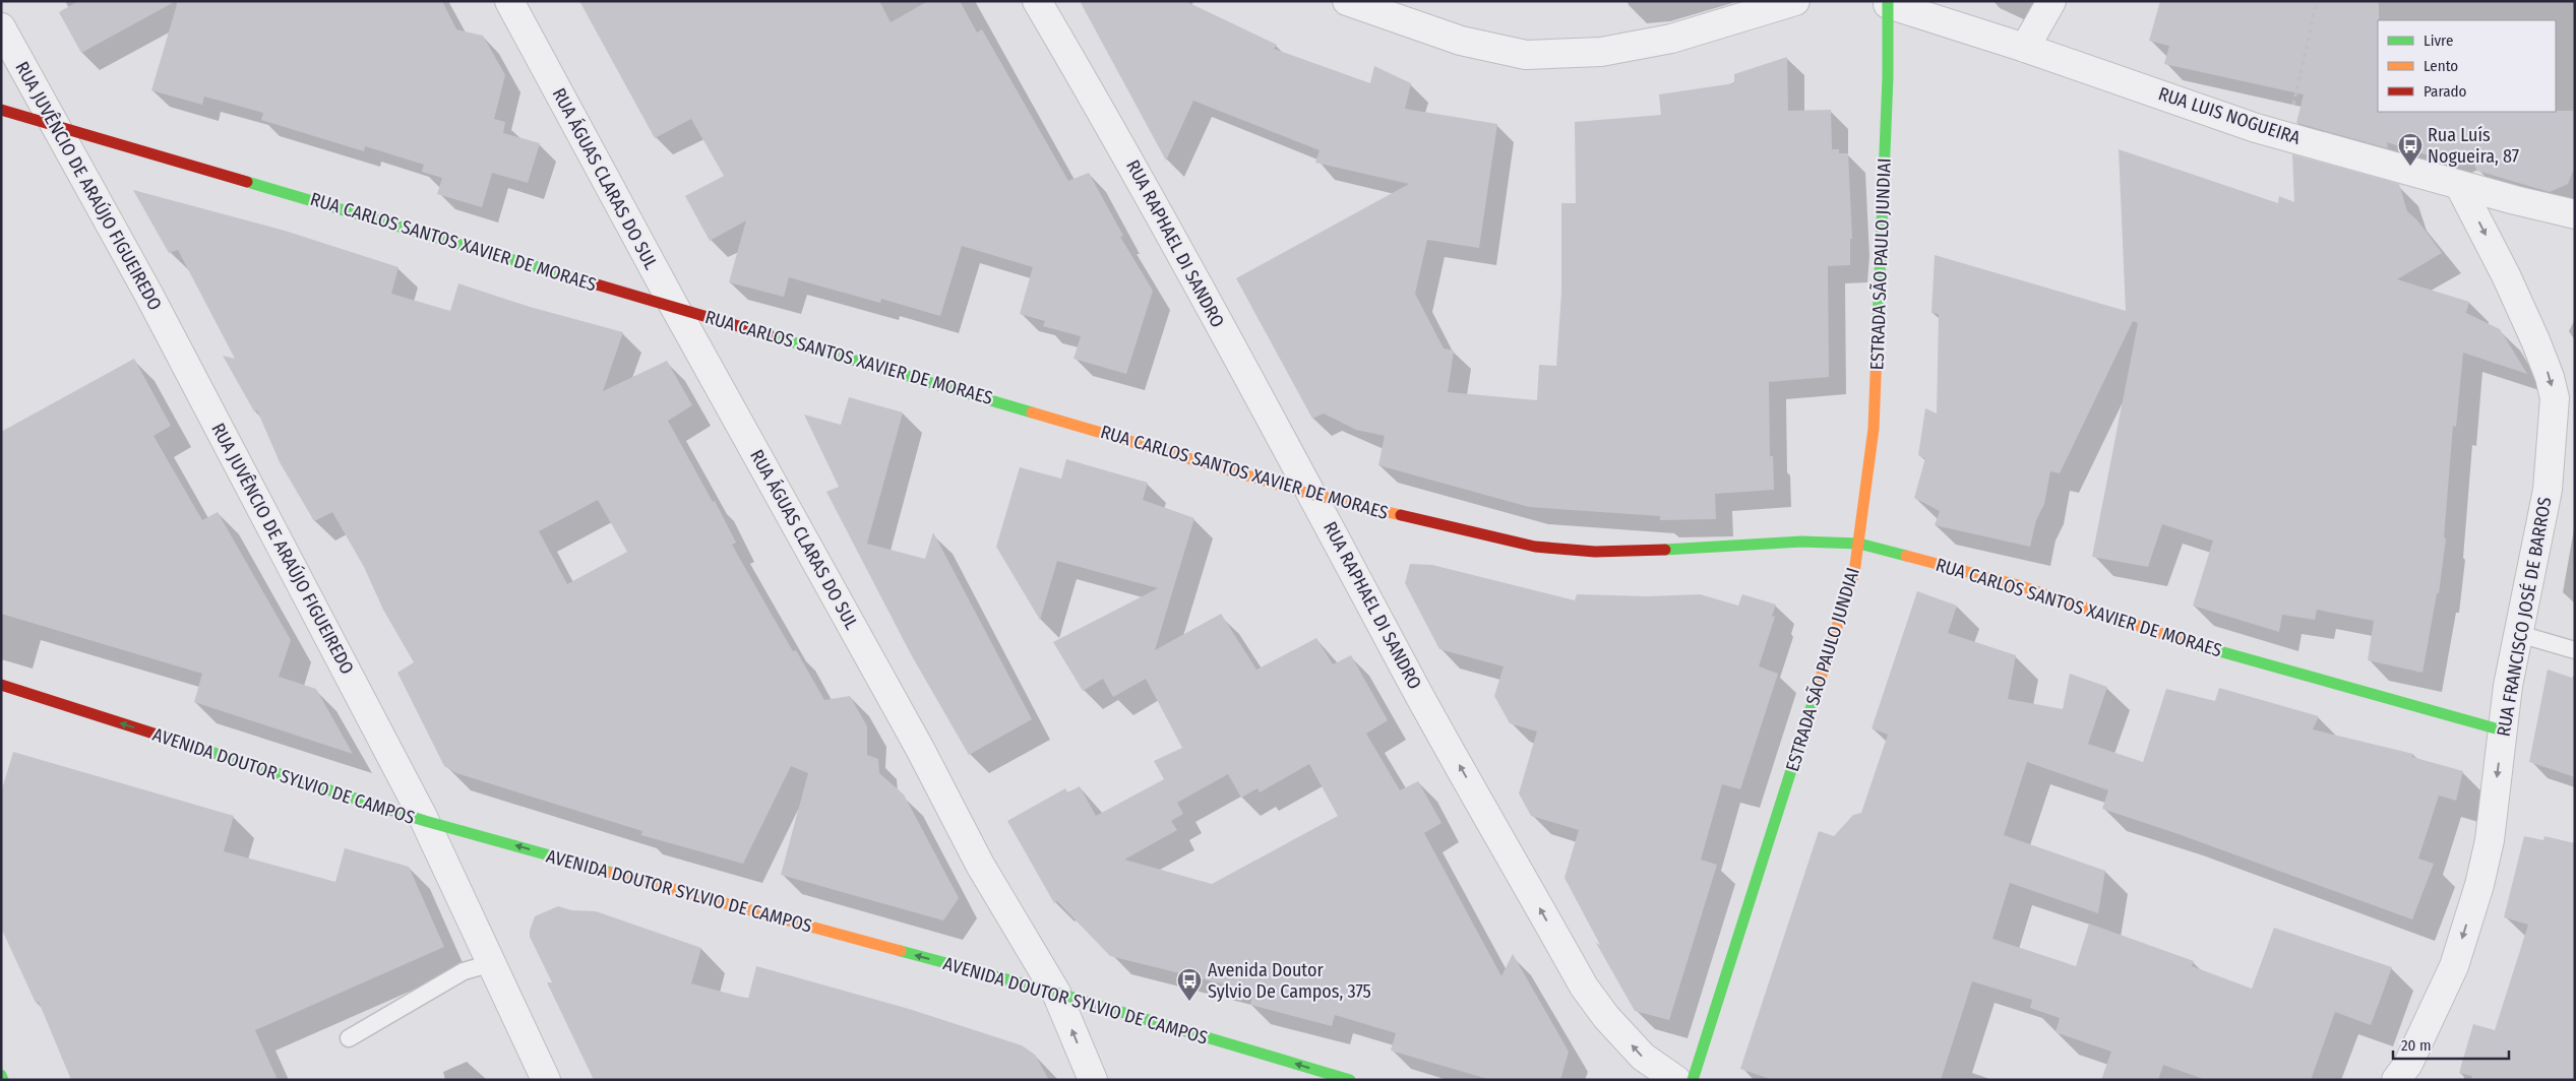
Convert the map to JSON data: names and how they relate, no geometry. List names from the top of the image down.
{
  "streets": {
    "street": [
      "RUA LUIS NOGUEIRA",
      "RUA ÁGUAS CLARAS DO SUL",
      "RUA JUVÊNCIO DE ARAÚJO FIGUEIREDO",
      "RUA CARLOS SANTOS XAVIER DE MORAES",
      "RUA RAPHAEL DI SANDRO",
      "ESTRADA SÃO PAULO JUNDIAI",
      "RUA FRANCISCO JOSÉ DE BARROS",
      "AVENIDA DOUTOR SYLVIO DE CAMPOS"
    ]
  },
  "crossings": [
    ["RUA LUIS NOGUEIRA", "ESTRADA SÃO PAULO JUNDIAI"],
    ["RUA LUIS NOGUEIRA", "RUA FRANCISCO JOSÉ DE BARROS"],
    ["RUA ÁGUAS CLARAS DO SUL", "RUA CARLOS SANTOS XAVIER DE MORAES"],
    ["RUA ÁGUAS CLARAS DO SUL", "AVENIDA DOUTOR SYLVIO DE CAMPOS"],
    ["RUA JUVÊNCIO DE ARAÚJO FIGUEIREDO", "RUA CARLOS SANTOS XAVIER DE MORAES"],
    ["RUA JUVÊNCIO DE ARAÚJO FIGUEIREDO", "AVENIDA DOUTOR SYLVIO DE CAMPOS"],
    ["RUA CARLOS SANTOS XAVIER DE MORAES", "RUA RAPHAEL DI SANDRO"],
    ["RUA CARLOS SANTOS XAVIER DE MORAES", "ESTRADA SÃO PAULO JUNDIAI"],
    ["RUA CARLOS SANTOS XAVIER DE MORAES", "RUA FRANCISCO JOSÉ DE BARROS"]
  ],
  "one_way": ["RUA RAPHAEL DI SANDRO", "RUA FRANCISCO JOSÉ DE BARROS", "AVENIDA DOUTOR SYLVIO DE CAMPOS"],
  "places": {
    "bus stop": ["Rua Luís Nogueira, 87", "Avenida Doutor Sylvio De Campos, 375"]
  },
  "legend": ["Livre", "Lento", "Parado"],
  "scale_bar": "20 m"
}
